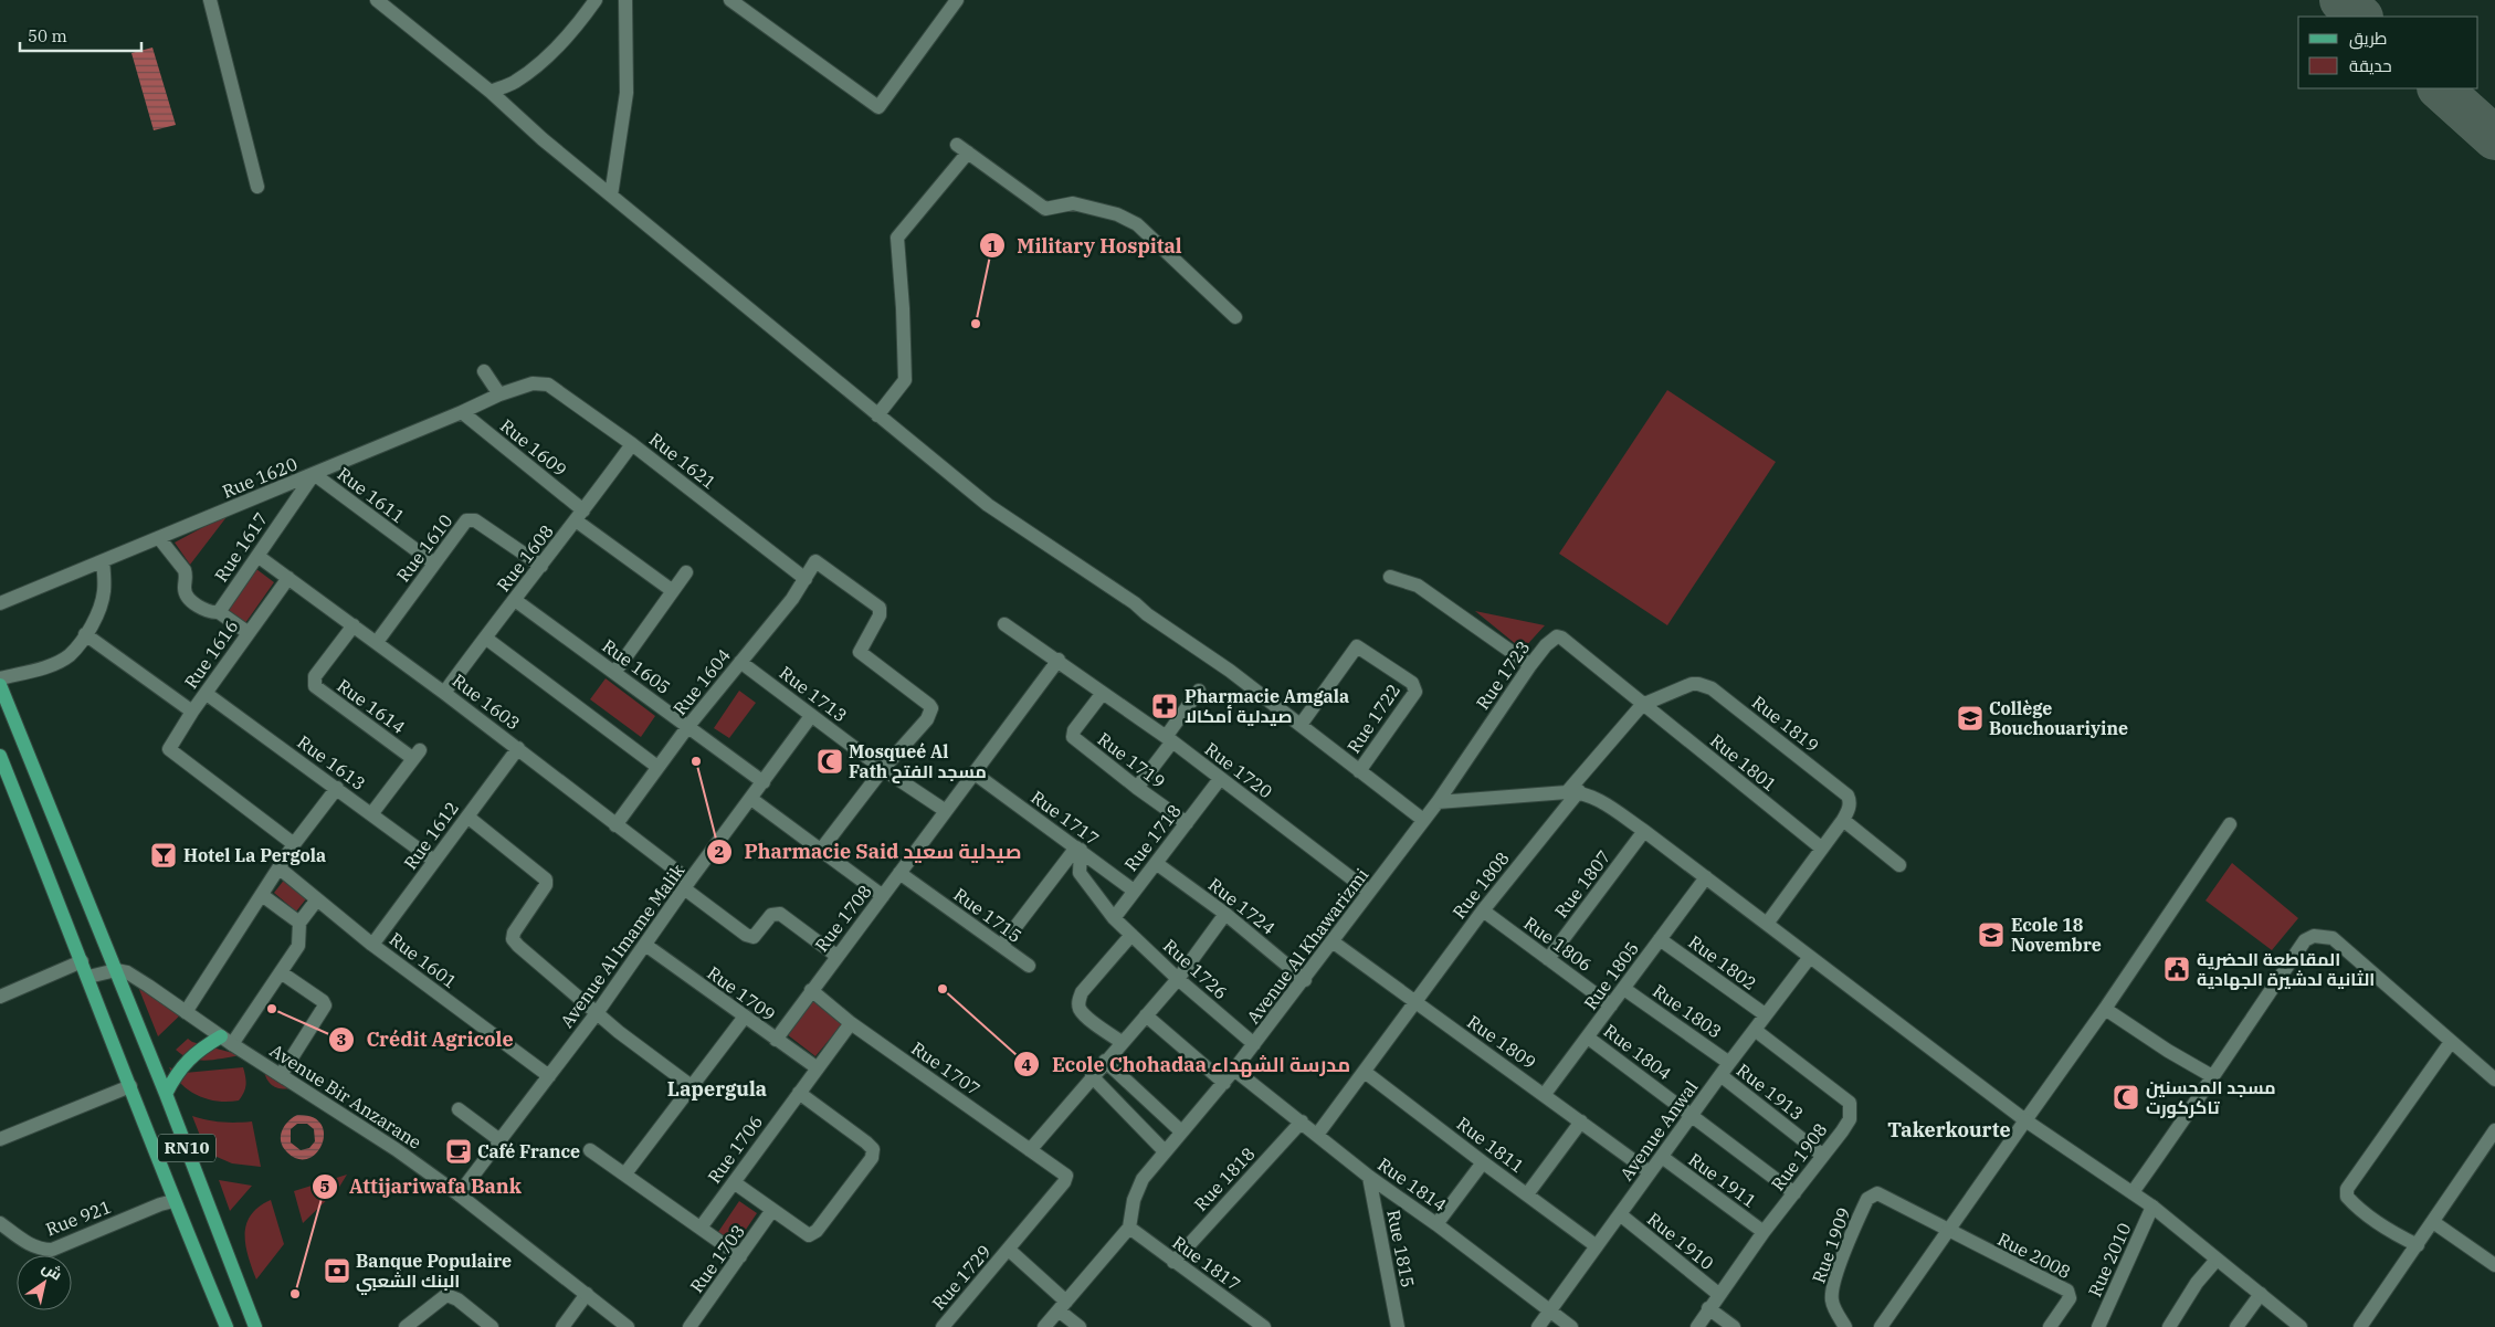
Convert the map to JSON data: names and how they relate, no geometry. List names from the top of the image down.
{
  "streets": {
    "main road": ["RN10"],
    "street": [
      "Rue 1609",
      "Rue 1621",
      "Rue 1620",
      "Rue 1611",
      "Rue 1617",
      "Rue 1610",
      "Rue 1608",
      "Rue 1616",
      "Rue 1605",
      "Rue 1723",
      "Rue 1604",
      "Rue 1713",
      "Rue 1603",
      "Rue 1614",
      "Rue 1722",
      "Rue 1819",
      "Rue 1719",
      "Rue 1613",
      "Rue 1801",
      "Rue 1720",
      "Rue 1717",
      "Rue 1612",
      "Rue 1718",
      "Rue 1807",
      "Rue 1808",
      "Rue 1724",
      "Rue 1715",
      "Rue 1708",
      "Rue 1806",
      "Avenue Al Imame Malik",
      "Avenue Al Khawarizmi",
      "Rue 1601",
      "Rue 1802",
      "Rue 1726",
      "Rue 1805",
      "Rue 1709",
      "Rue 1803",
      "Rue 1809",
      "Rue 1804",
      "Rue 1707",
      "Rue 1913",
      "Avenue Bir Anzarane",
      "Avenue Anwal",
      "Rue 1811",
      "Rue 1706",
      "Rue 1908",
      "Rue 1818",
      "Rue 1911",
      "Rue 1814",
      "Rue 921",
      "Rue 1910",
      "Rue 1909",
      "Rue 1815",
      "Rue 2008",
      "Rue 1703",
      "Rue 2010",
      "Rue 1817",
      "Rue 1729"
    ]
  },
  "crossings": [
    ["Rue 1609", "Rue 1620"],
    ["Rue 1609", "Rue 1608"],
    ["Rue 1621", "Rue 1620"],
    ["Rue 1621", "Rue 1608"],
    ["Rue 1621", "Rue 1604"],
    ["Rue 1620", "Rue 1611"],
    ["Rue 1620", "Rue 1617"],
    ["Rue 1611", "Rue 1617"],
    ["Rue 1611", "Rue 1610"],
    ["Rue 1617", "Rue 1603"],
    ["Rue 1610", "Rue 1608"],
    ["Rue 1610", "Rue 1603"],
    ["Rue 1608", "Rue 1605"],
    ["Rue 1608", "Rue 1603"],
    ["Rue 1616", "Rue 1603"],
    ["Rue 1616", "Rue 1613"],
    ["Rue 1605", "Rue 1604"],
    ["Rue 1605", "Avenue Al Imame Malik"],
    ["Rue 1723", "Rue 1819"],
    ["Rue 1723", "Rue 1801"],
    ["Rue 1723", "Rue 1808"],
    ["Rue 1723", "Avenue Al Khawarizmi"],
    ["Rue 1604", "Rue 1713"],
    ["Rue 1604", "Rue 1603"],
    ["Rue 1713", "Rue 1708"],
    ["Rue 1713", "Avenue Al Imame Malik"],
    ["Rue 1603", "Rue 1614"],
    ["Rue 1603", "Rue 1612"],
    ["Rue 1603", "Rue 1708"],
    ["Rue 1603", "Avenue Al Imame Malik"],
    ["Rue 1614", "Rue 1613"],
    ["Rue 1819", "Rue 1801"],
    ["Rue 1819", "Rue 1808"],
    ["Rue 1719", "Rue 1720"],
    ["Rue 1719", "Rue 1718"],
    ["Rue 1613", "Rue 1612"],
    ["Rue 1801", "Rue 1808"],
    ["Rue 1720", "Rue 1718"],
    ["Rue 1720", "Rue 1708"],
    ["Rue 1720", "Avenue Al Khawarizmi"],
    ["Rue 1717", "Rue 1718"],
    ["Rue 1717", "Rue 1708"],
    ["Rue 1717", "Rue 1726"],
    ["Rue 1612", "Rue 1601"],
    ["Rue 1718", "Rue 1724"],
    ["Rue 1718", "Rue 1726"],
    ["Rue 1807", "Rue 1806"],
    ["Rue 1808", "Rue 1806"],
    ["Rue 1808", "Rue 1809"],
    ["Rue 1808", "Rue 1811"],
    ["Rue 1808", "Rue 1814"],
    ["Rue 1724", "Avenue Al Khawarizmi"],
    ["Rue 1715", "Rue 1708"],
    ["Rue 1708", "Rue 1709"],
    ["Rue 1708", "Rue 1707"],
    ["Rue 1806", "Rue 1805"],
    ["Avenue Al Imame Malik", "Rue 1601"],
    ["Avenue Al Imame Malik", "Rue 1709"],
    ["Avenue Al Imame Malik", "Avenue Bir Anzarane"],
    ["Avenue Al Khawarizmi", "Rue 1726"],
    ["Avenue Al Khawarizmi", "Rue 1809"],
    ["Avenue Al Khawarizmi", "Rue 1814"],
    ["Avenue Al Khawarizmi", "Rue 1817"],
    ["Rue 1802", "Rue 1805"],
    ["Rue 1802", "Avenue Anwal"],
    ["Rue 1805", "Rue 1803"],
    ["Rue 1805", "Rue 1809"],
    ["Rue 1805", "Rue 1804"],
    ["Rue 1709", "Rue 1706"],
    ["Rue 1803", "Avenue Anwal"],
    ["Rue 1809", "Avenue Anwal"],
    ["Rue 1804", "Avenue Anwal"],
    ["Rue 1804", "Rue 1908"],
    ["Rue 1707", "Rue 1706"],
    ["Rue 1707", "Rue 1729"],
    ["Rue 1913", "Avenue Anwal"],
    ["Rue 1913", "Rue 1908"],
    ["Avenue Bir Anzarane", "RN10"],
    ["Avenue Anwal", "Rue 1811"],
    ["Avenue Anwal", "Rue 1908"],
    ["Avenue Anwal", "Rue 1911"],
    ["Avenue Anwal", "Rue 1814"],
    ["Avenue Anwal", "Rue 1910"],
    ["RN10", "Rue 921"],
    ["Rue 1908", "Rue 1911"],
    ["Rue 1908", "Rue 1910"],
    ["Rue 1818", "Rue 1814"],
    ["Rue 1818", "Rue 1817"],
    ["Rue 1814", "Rue 1815"],
    ["Rue 1909", "Rue 2008"]
  ],
  "districts": ["Lapergula", "Takerkourte"],
  "places": {
    "other": [
      "Military Hospital",
      "Pharmacie Said صيدلية سعيد",
      "Ecole Chohadaa مدرسة الشهداء",
      "Crédit Agricole",
      "Attijariwafa Bank"
    ],
    "pharmacy": ["Pharmacie Amgala صيدلية أمكالا"],
    "school or university": ["Collège Bouchouariyine", "Ecole 18 Novembre"],
    "mosque": ["Mosqueé Al Fath مسجد الفتح", "مسجد المحسنين تاكركورت"],
    "bar": ["Hotel La Pergola"],
    "public building": ["المقاطعة الحضرية الثانية لدشيرة الجهادية"],
    "cafe": ["Café France"],
    "bank": ["Banque Populaire البنك الشعبي"]
  },
  "legend": ["طريق", "حديقة"],
  "scale_bar": "50 m",
  "north": "top right"
}
